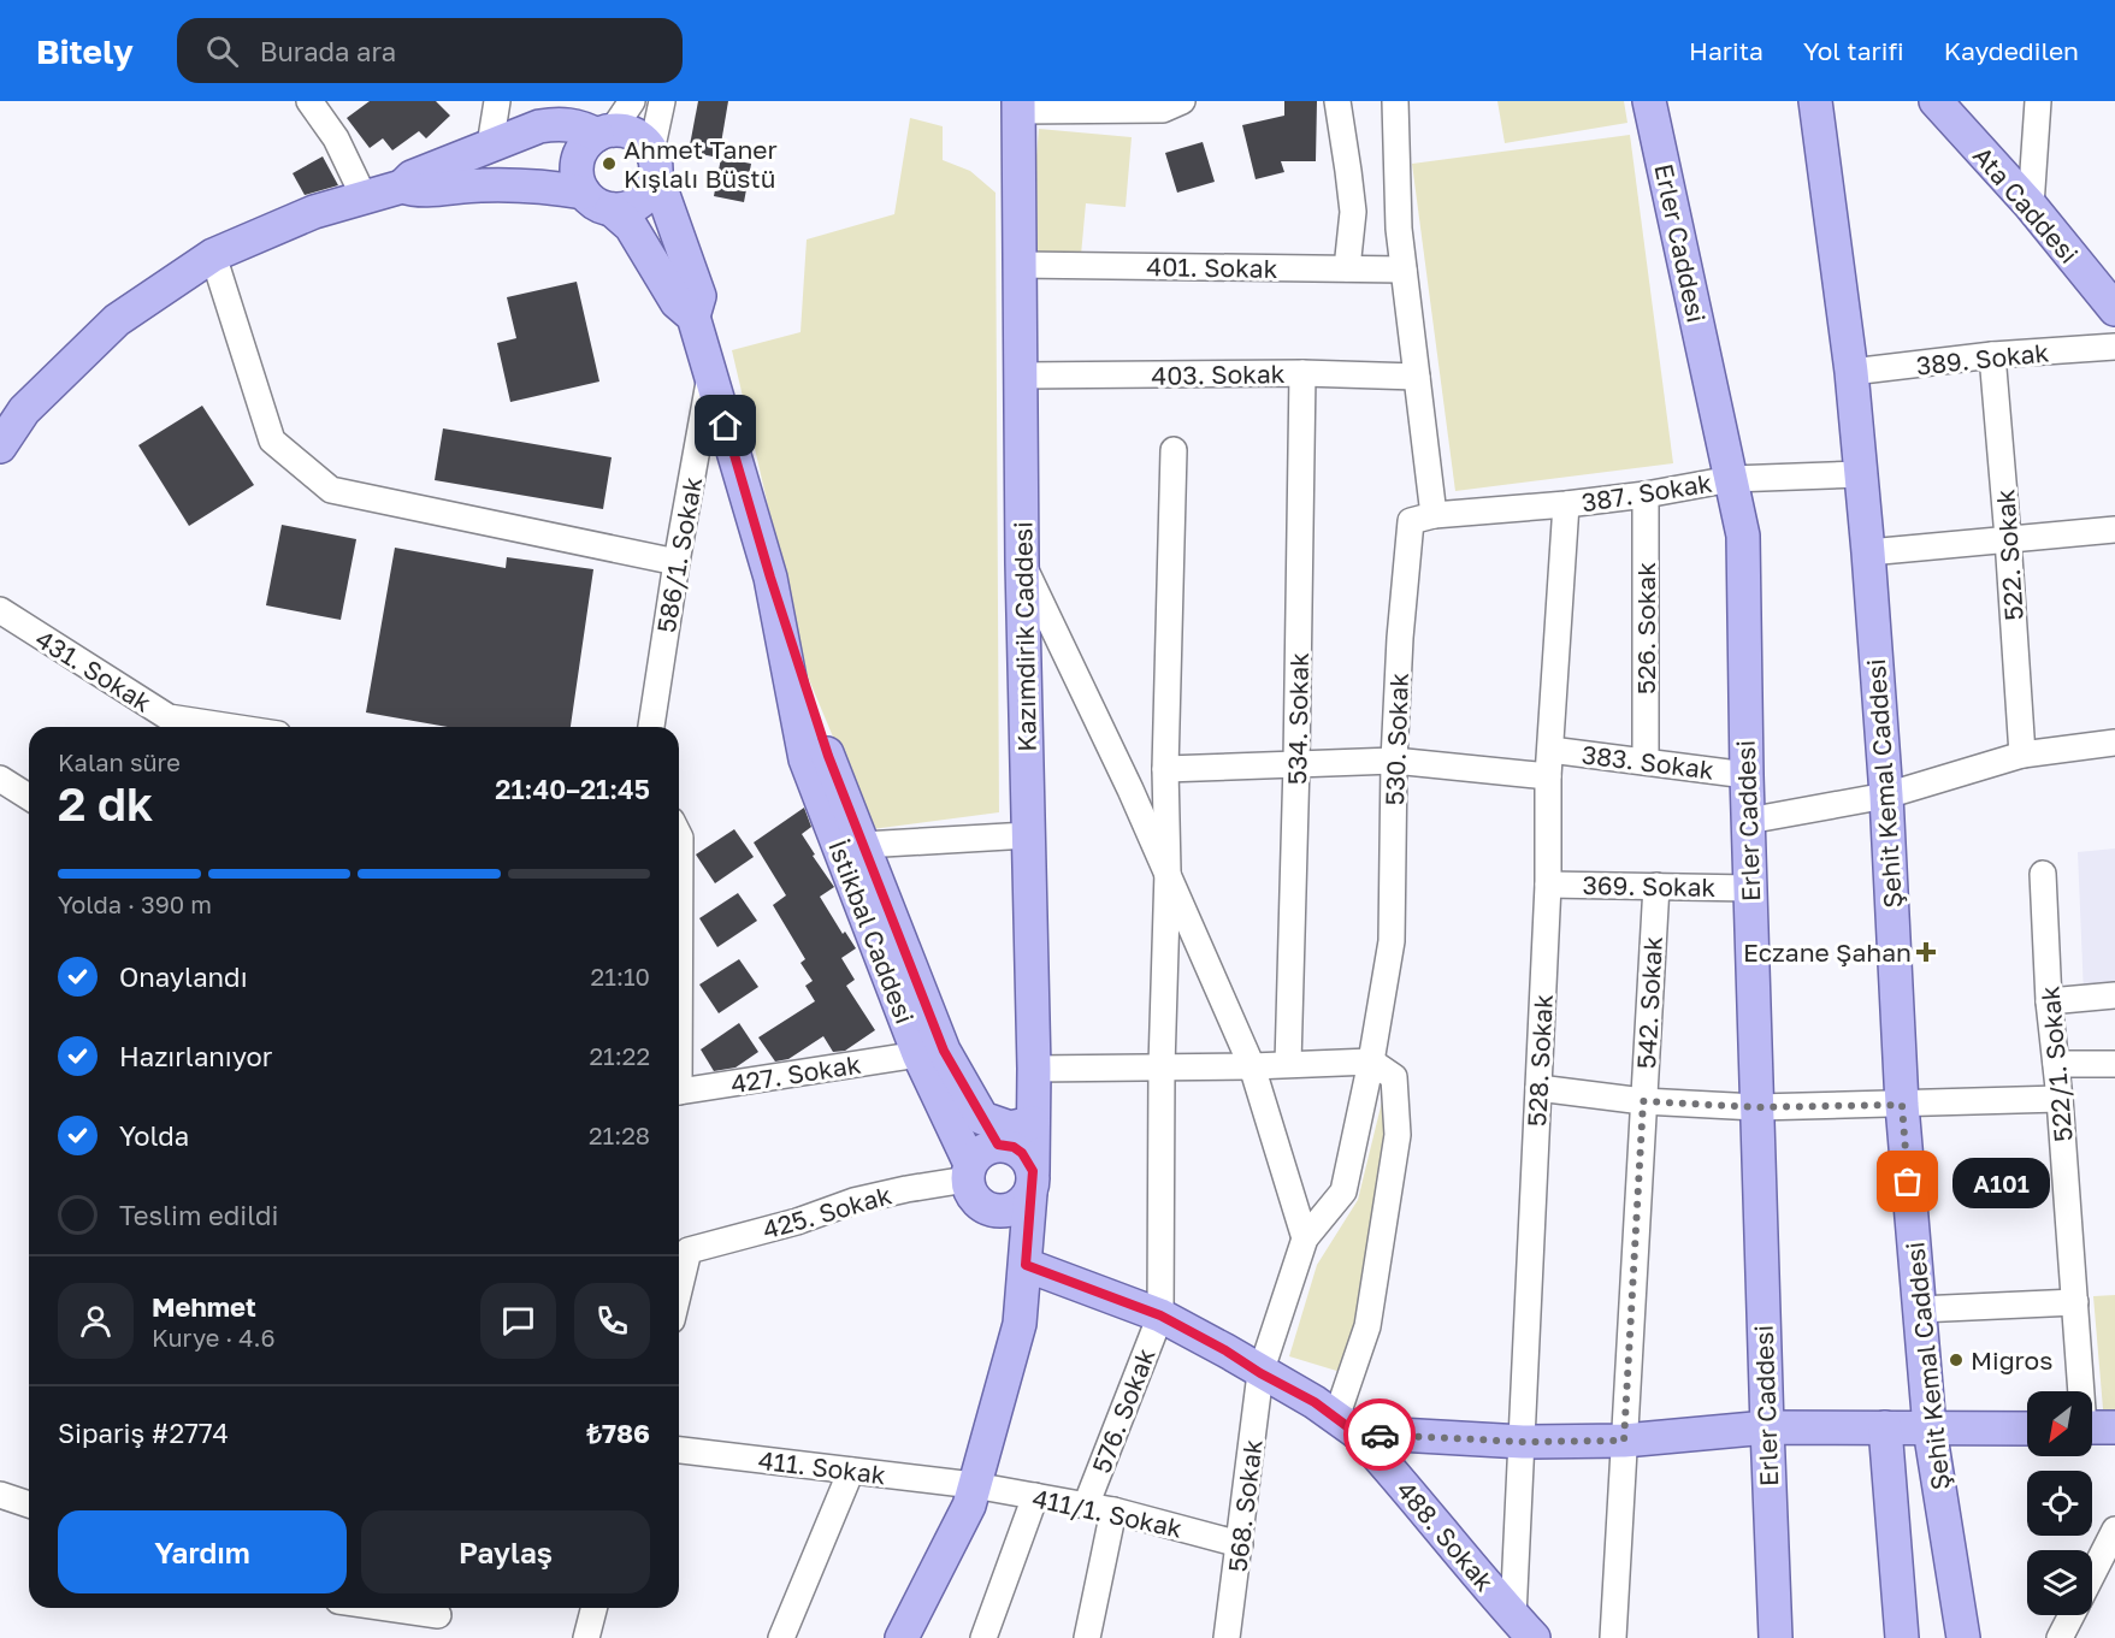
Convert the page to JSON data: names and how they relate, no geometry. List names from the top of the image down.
{
  "streets": {
    "main road": [
      "Ata Caddesi",
      "Erler Caddesi",
      "Kazımdirik Caddesi",
      "Şehit Kemal Caddesi",
      "İstikbal Caddesi",
      "488. Sokak"
    ],
    "street": [
      "401. Sokak",
      "389. Sokak",
      "403. Sokak",
      "387. Sokak",
      "586/1. Sokak",
      "522. Sokak",
      "526. Sokak",
      "431. Sokak",
      "534. Sokak",
      "530. Sokak",
      "383. Sokak",
      "369. Sokak",
      "542. Sokak",
      "528. Sokak",
      "522/1. Sokak",
      "427. Sokak",
      "425. Sokak",
      "576. Sokak",
      "411. Sokak",
      "568. Sokak",
      "411/1. Sokak"
    ]
  },
  "crossings": [
    ["Erler Caddesi", "387. Sokak"],
    ["Erler Caddesi", "383. Sokak"],
    ["Erler Caddesi", "369. Sokak"],
    ["401. Sokak", "Kazımdirik Caddesi"],
    ["389. Sokak", "522. Sokak"],
    ["389. Sokak", "Şehit Kemal Caddesi"],
    ["403. Sokak", "Kazımdirik Caddesi"],
    ["403. Sokak", "534. Sokak"],
    ["387. Sokak", "526. Sokak"],
    ["387. Sokak", "530. Sokak"],
    ["387. Sokak", "Şehit Kemal Caddesi"],
    ["387. Sokak", "528. Sokak"],
    ["586/1. Sokak", "İstikbal Caddesi"],
    ["526. Sokak", "383. Sokak"],
    ["Kazımdirik Caddesi", "İstikbal Caddesi"],
    ["Kazımdirik Caddesi", "411. Sokak"],
    ["Kazımdirik Caddesi", "411/1. Sokak"],
    ["Kazımdirik Caddesi", "488. Sokak"],
    ["530. Sokak", "568. Sokak"],
    ["530. Sokak", "488. Sokak"],
    ["383. Sokak", "528. Sokak"],
    ["369. Sokak", "542. Sokak"],
    ["369. Sokak", "528. Sokak"],
    ["İstikbal Caddesi", "427. Sokak"],
    ["İstikbal Caddesi", "425. Sokak"],
    ["İstikbal Caddesi", "488. Sokak"],
    ["528. Sokak", "488. Sokak"],
    ["576. Sokak", "411/1. Sokak"],
    ["576. Sokak", "488. Sokak"],
    ["411. Sokak", "411/1. Sokak"],
    ["568. Sokak", "411/1. Sokak"],
    ["568. Sokak", "488. Sokak"]
  ],
  "places": {
    "other": ["Ahmet Taner Kışlalı Büstü", "A101", "Migros"],
    "health": ["Eczane Şahan"]
  },
  "north": "bottom left",
  "page": {
    "header": "Bitely",
    "search": "Burada ara",
    "nav": ["Harita", "Yol tarifi", "Kaydedilen"],
    "heading": ["2 dk", "Kalan süre", "21:40–21:45"],
    "panel": [
      "Mehmet",
      "Kurye · 4.6",
      "Sipariş #2774",
      "₺786"
    ],
    "bar": "Yolda · 390 m",
    "list": [
      ["Onaylandı", "21:10"],
      ["Hazırlanıyor", "21:22"],
      ["Yolda", "21:28"],
      "Teslim edildi"
    ],
    "bubble": "A101",
    "buttons": ["Yardım", "Paylaş"]
  }
}
